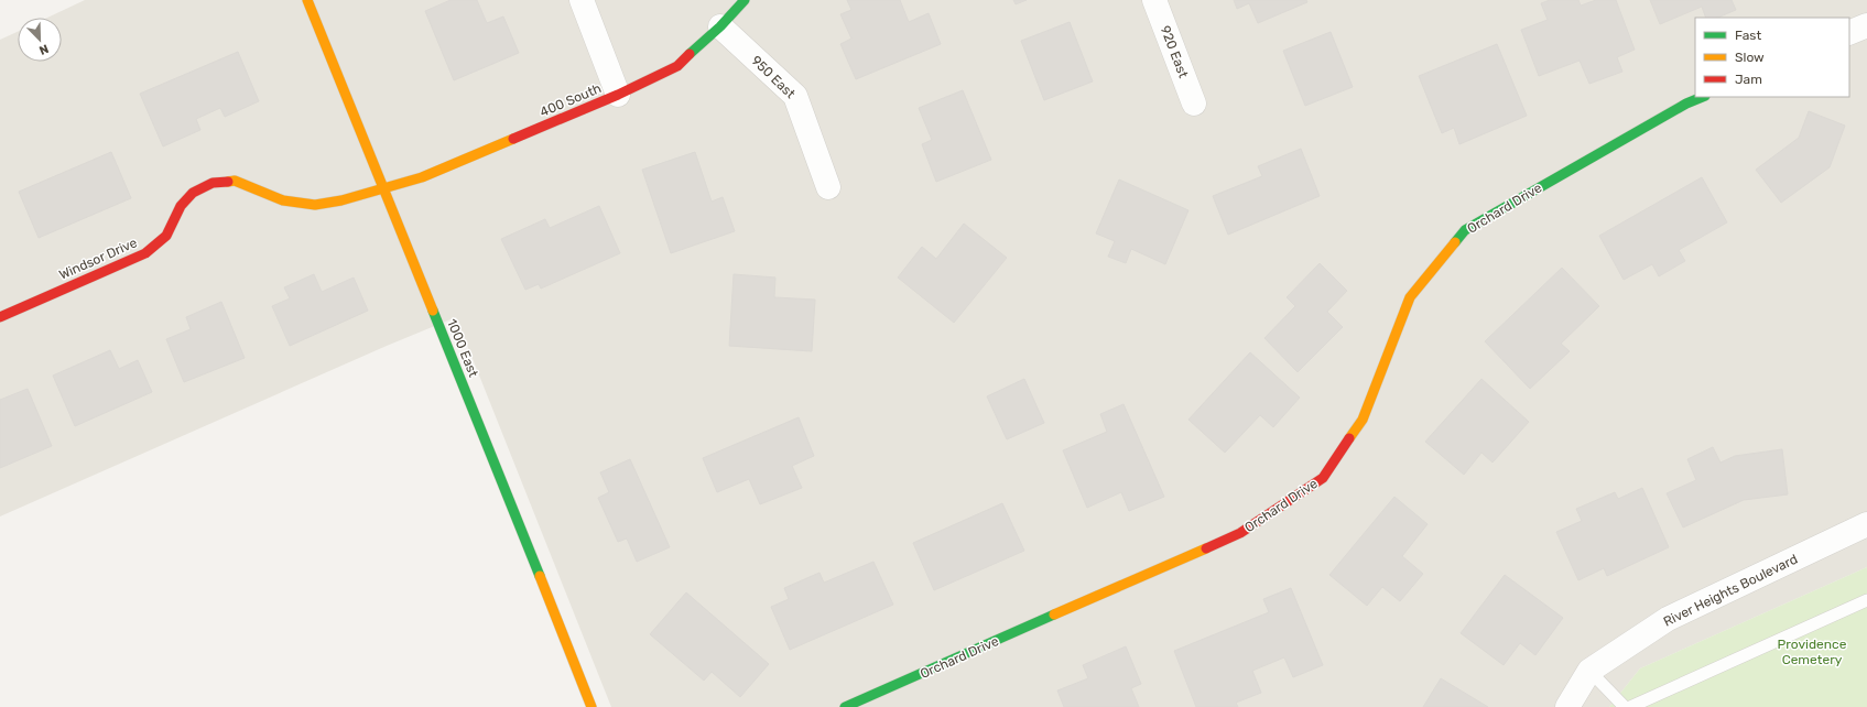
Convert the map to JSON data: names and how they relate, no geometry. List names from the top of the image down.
{
  "streets": {
    "street": [
      "920 East",
      "950 East",
      "400 South",
      "Orchard Drive",
      "Windsor Drive",
      "1000 East",
      "River Heights Boulevard"
    ]
  },
  "crossings": [
    ["950 East", "400 South"],
    ["400 South", "Windsor Drive"],
    ["400 South", "1000 East"],
    ["Windsor Drive", "1000 East"]
  ],
  "parks": ["Providence Cemetery"],
  "legend": ["Fast", "Slow", "Jam"],
  "north": "bottom right"
}
